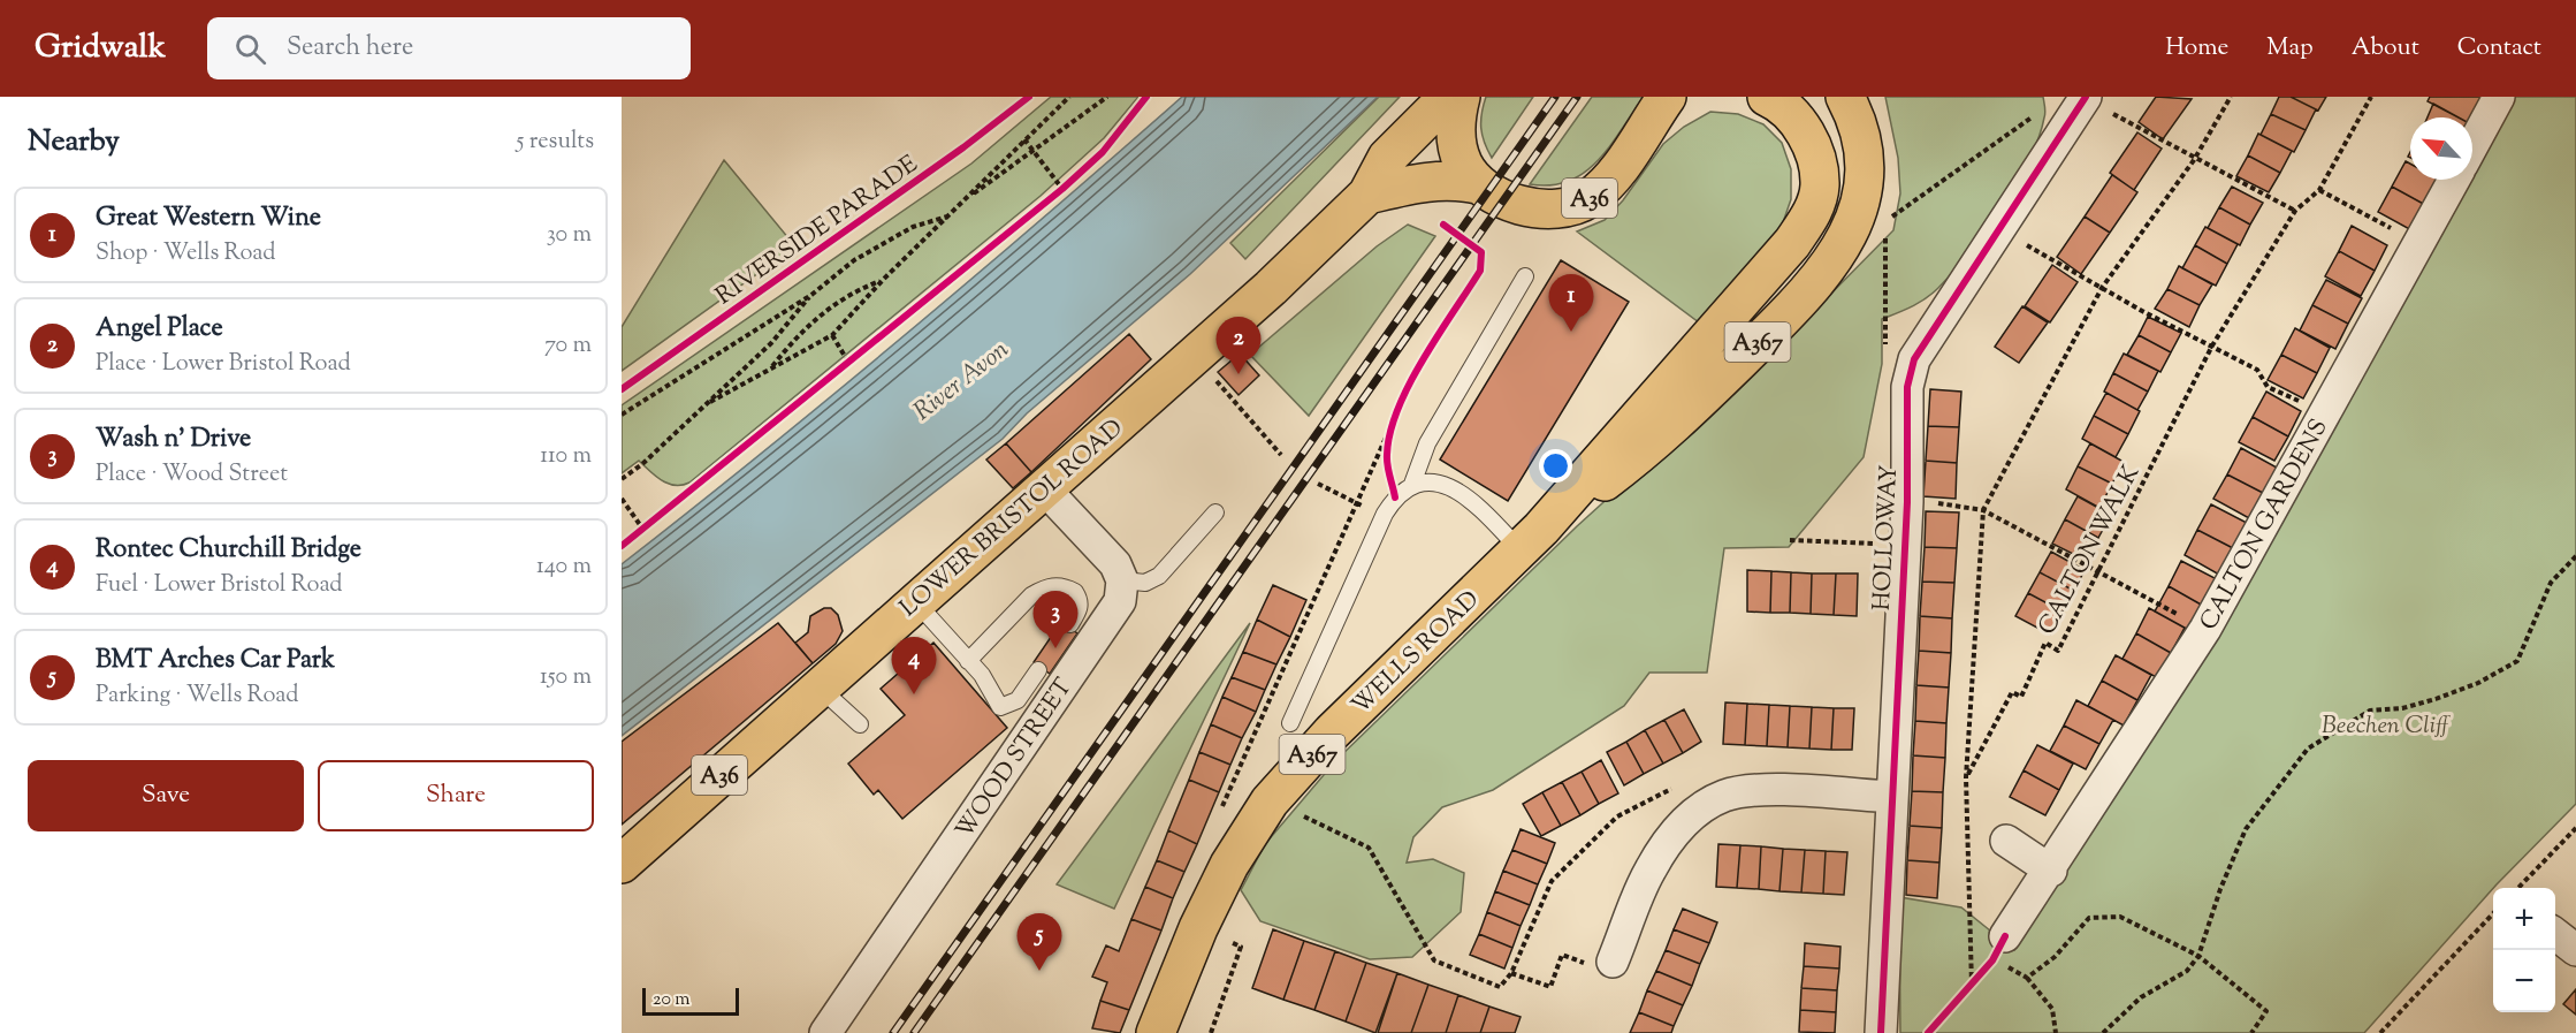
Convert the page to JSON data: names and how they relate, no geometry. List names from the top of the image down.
{
  "streets": {
    "main road": [
      "A36",
      "A367",
      "LOWER BRISTOL ROAD",
      "WELLS ROAD"
    ],
    "street": ["CALTON GARDENS", "HOLLOWAY", "WOOD STREET"],
    "path": ["CALTON WALK"],
    "cycle path": ["RIVERSIDE PARADE"]
  },
  "crossings": [
    ["A36", "LOWER BRISTOL ROAD"]
  ],
  "water": ["River Avon"],
  "parks": ["Beechen Cliff"],
  "scale_bar": "20 m",
  "north": "top left",
  "page": {
    "header": "Gridwalk",
    "search": "Search here",
    "nav": [
      "Home",
      "Map",
      "About",
      "Contact"
    ],
    "heading": ["Nearby", "5 results"],
    "list": [
      {
        "mark": "1",
        "name": "Great Western Wine",
        "note": "Shop · Wells Road",
        "value": "30 m"
      },
      {
        "mark": "2",
        "name": "Angel Place",
        "note": "Place · Lower Bristol Road",
        "value": "70 m"
      },
      {
        "mark": "3",
        "name": "Wash n' Drive",
        "note": "Place · Wood Street",
        "value": "110 m"
      },
      {
        "mark": "4",
        "name": "Rontec Churchill Bridge",
        "note": "Fuel · Lower Bristol Road",
        "value": "140 m"
      },
      {
        "mark": "5",
        "name": "BMT Arches Car Park",
        "note": "Parking · Wells Road",
        "value": "150 m"
      }
    ],
    "pins": [
      "1",
      "2",
      "3",
      "4",
      "5"
    ],
    "buttons": ["Save", "Share"],
    "map_buttons": ["+", "−"],
    "scale": "20 m"
  }
}
